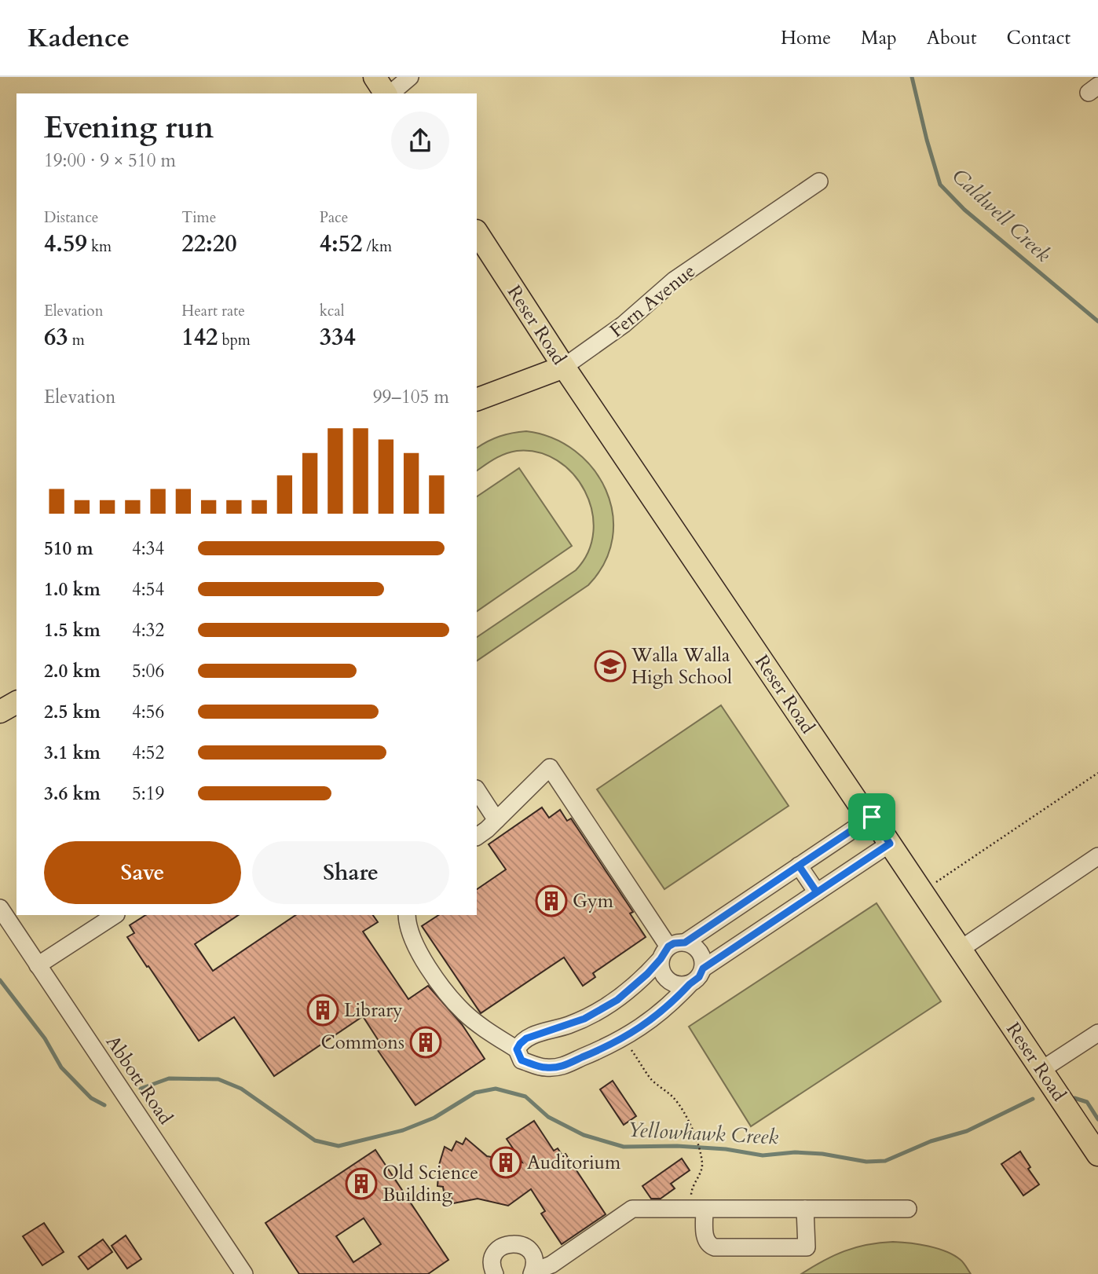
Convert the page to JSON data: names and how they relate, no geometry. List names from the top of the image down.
{
  "streets": {
    "main road": ["Fern Avenue", "Reser Road"],
    "street": ["Abbott Road"]
  },
  "crossings": [
    ["Fern Avenue", "Reser Road"]
  ],
  "water": ["Caldwell Creek", "Yellowhawk Creek"],
  "places": {
    "school or university": ["Walla Walla High School"],
    "building": [
      "Gym",
      "Library",
      "Commons",
      "Auditorium",
      "Old Science Building"
    ]
  },
  "page": {
    "header": "Kadence",
    "nav": [
      "Home",
      "Map",
      "About",
      "Contact"
    ],
    "heading": ["Evening run", "19:00 · 9 × 510 m"],
    "stats": [
      ["Distance", "4.59 km"],
      ["Time", "22:20"],
      ["Pace", "4:52 /km"],
      ["Elevation", "63 m"],
      ["Heart rate", "142 bpm"],
      ["kcal", "334"]
    ],
    "chart": ["Elevation", "99–105 m"],
    "list": [
      {
        "name": "510 m",
        "note": "4:34"
      },
      {
        "name": "1.0 km",
        "note": "4:54"
      },
      {
        "name": "1.5 km",
        "note": "4:32"
      },
      {
        "name": "2.0 km",
        "note": "5:06"
      },
      {
        "name": "2.5 km",
        "note": "4:56"
      },
      {
        "name": "3.1 km",
        "note": "4:52"
      },
      {
        "name": "3.6 km",
        "note": "5:19"
      }
    ],
    "buttons": ["Save", "Share"]
  }
}
